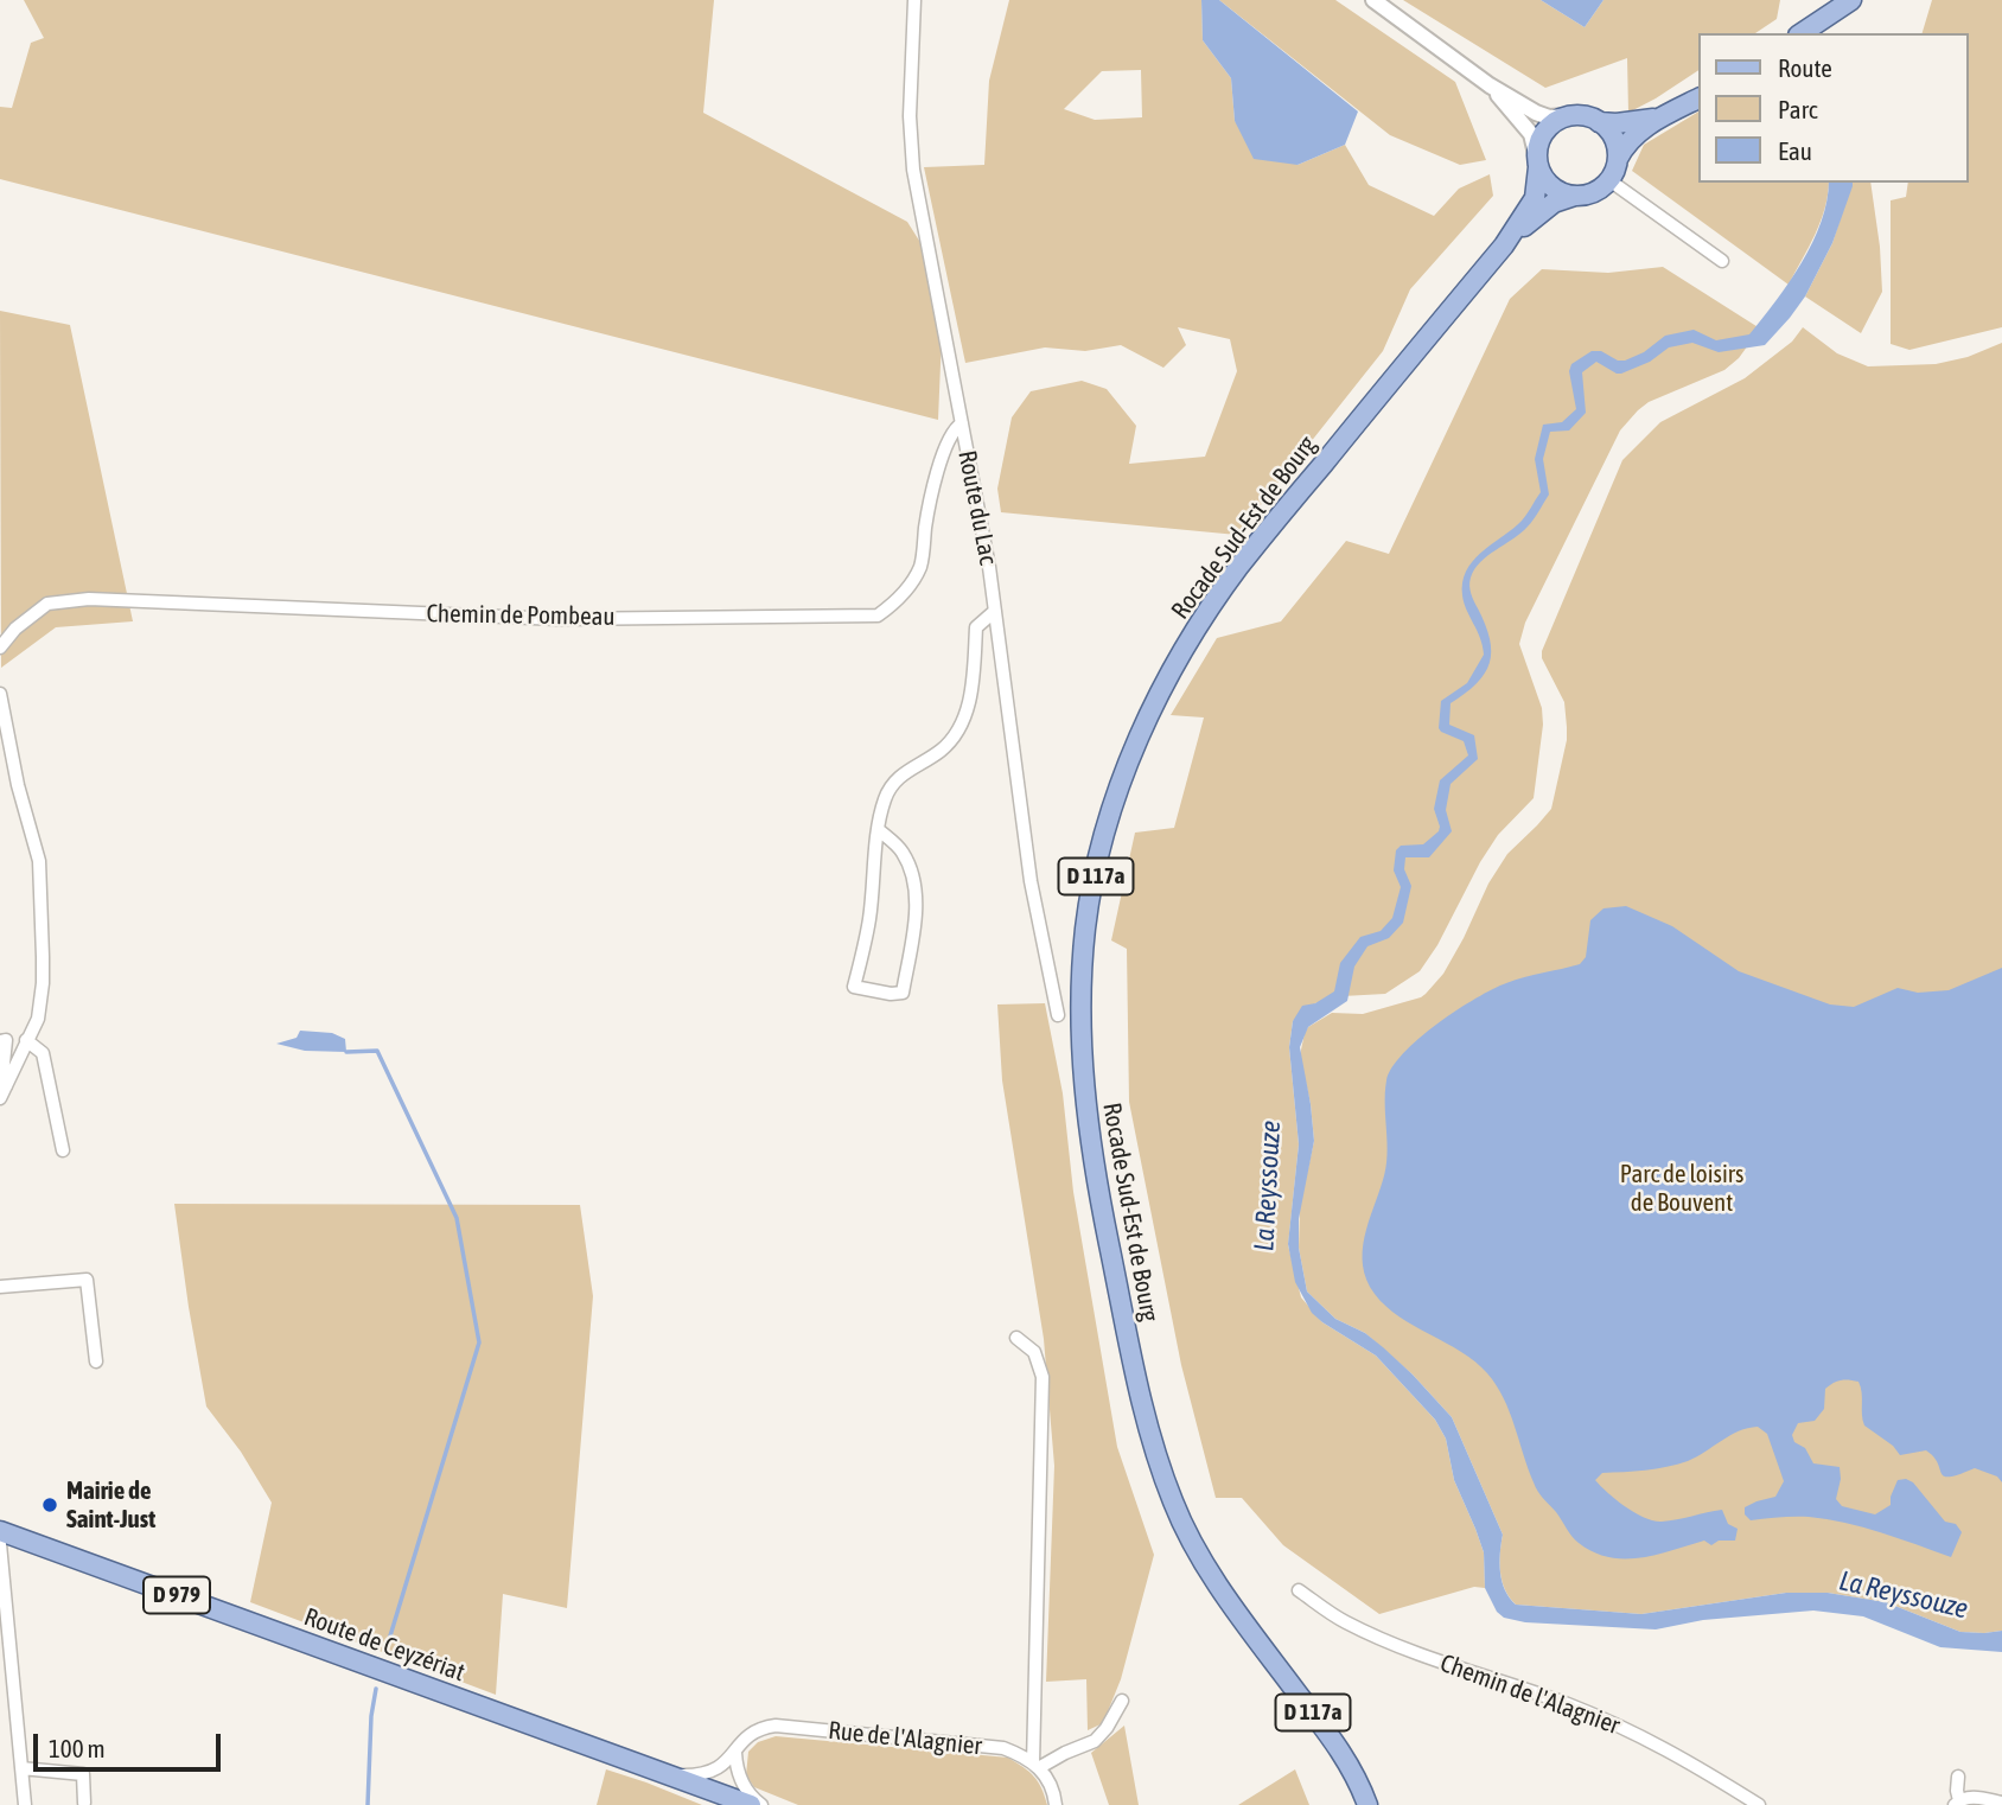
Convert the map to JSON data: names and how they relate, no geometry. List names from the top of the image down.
{
  "streets": {
    "main road": [
      "Rocade Sud-Est de Bourg",
      "D 117a",
      "D 979",
      "Route de Ceyzériat"
    ],
    "street": [
      "Route du Lac",
      "Chemin de Pombeau",
      "Chemin de l'Alagnier",
      "Rue de l'Alagnier"
    ]
  },
  "crossings": [
    ["Route du Lac", "Chemin de Pombeau"],
    ["Route de Ceyzériat", "Rue de l'Alagnier"]
  ],
  "water": ["La Reyssouze"],
  "parks": ["Parc de loisirs de Bouvent"],
  "places": ["Mairie de Saint-Just"],
  "legend": ["Route", "Parc", "Eau"],
  "scale_bar": "100 m"
}
